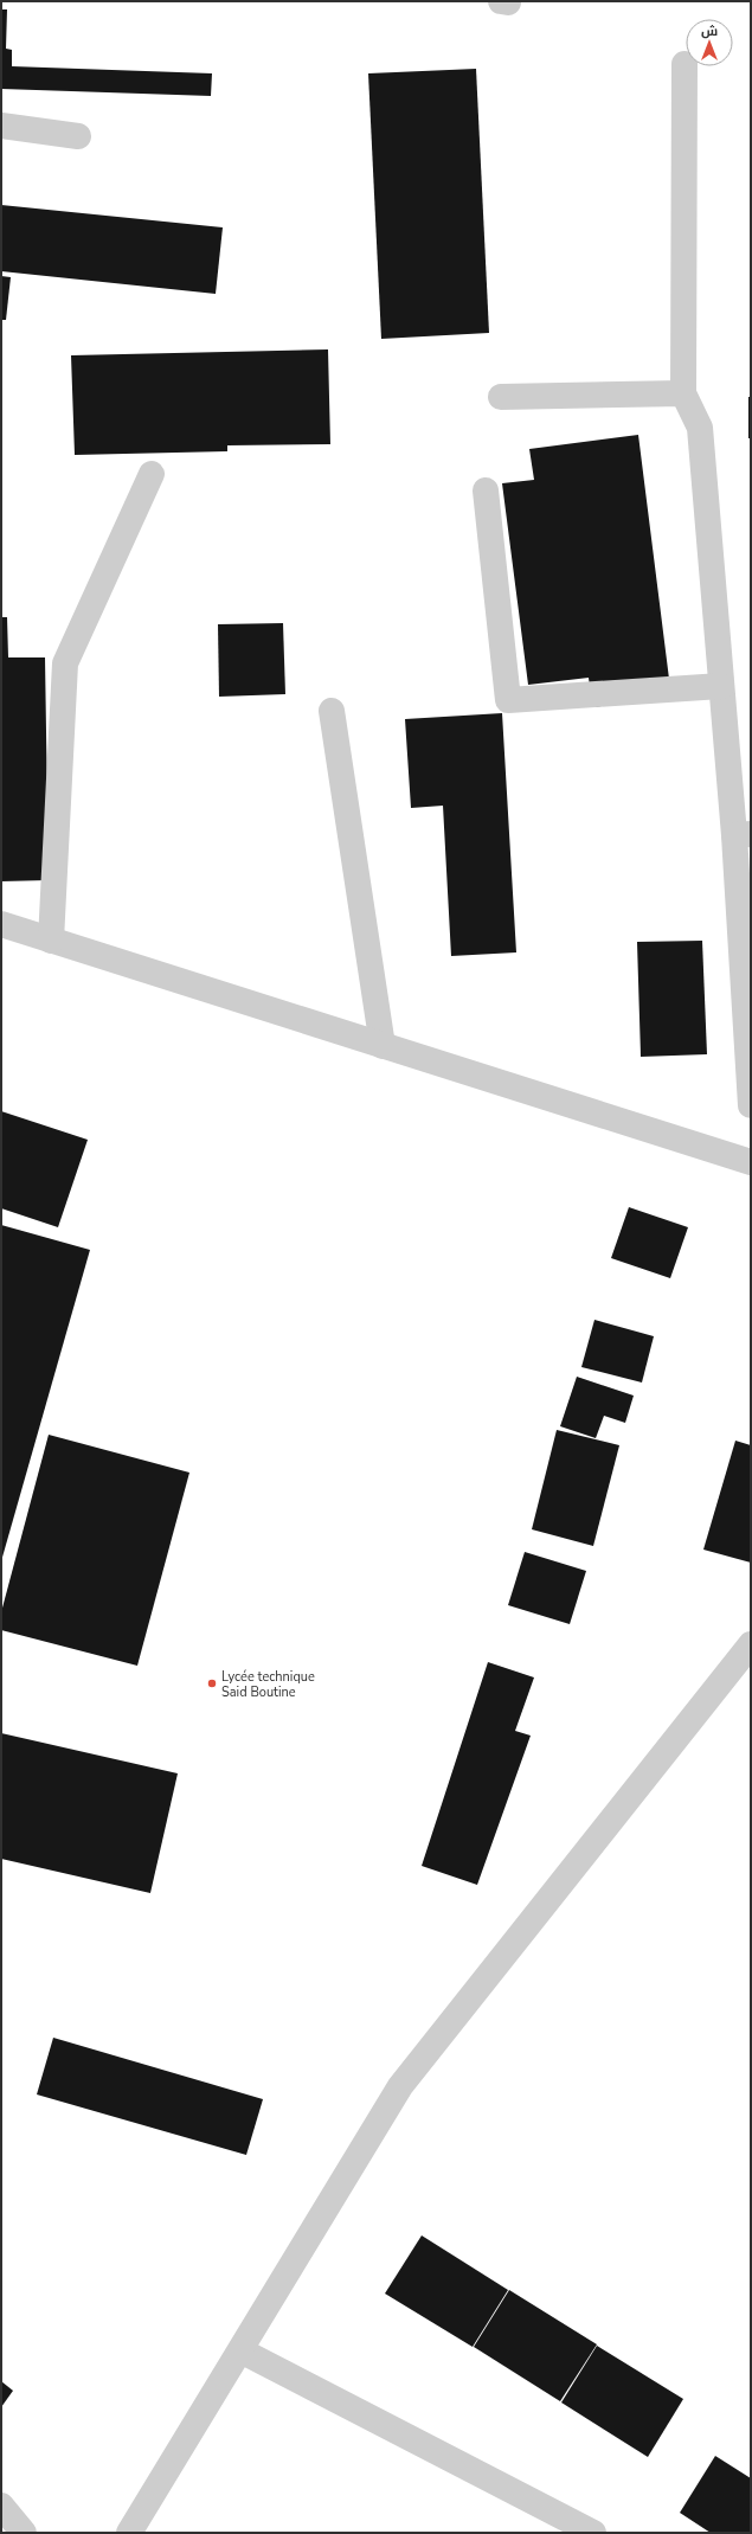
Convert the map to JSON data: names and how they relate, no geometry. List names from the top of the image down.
{
  "places": ["Lycée technique Said Boutine"],
  "north": "top"
}
